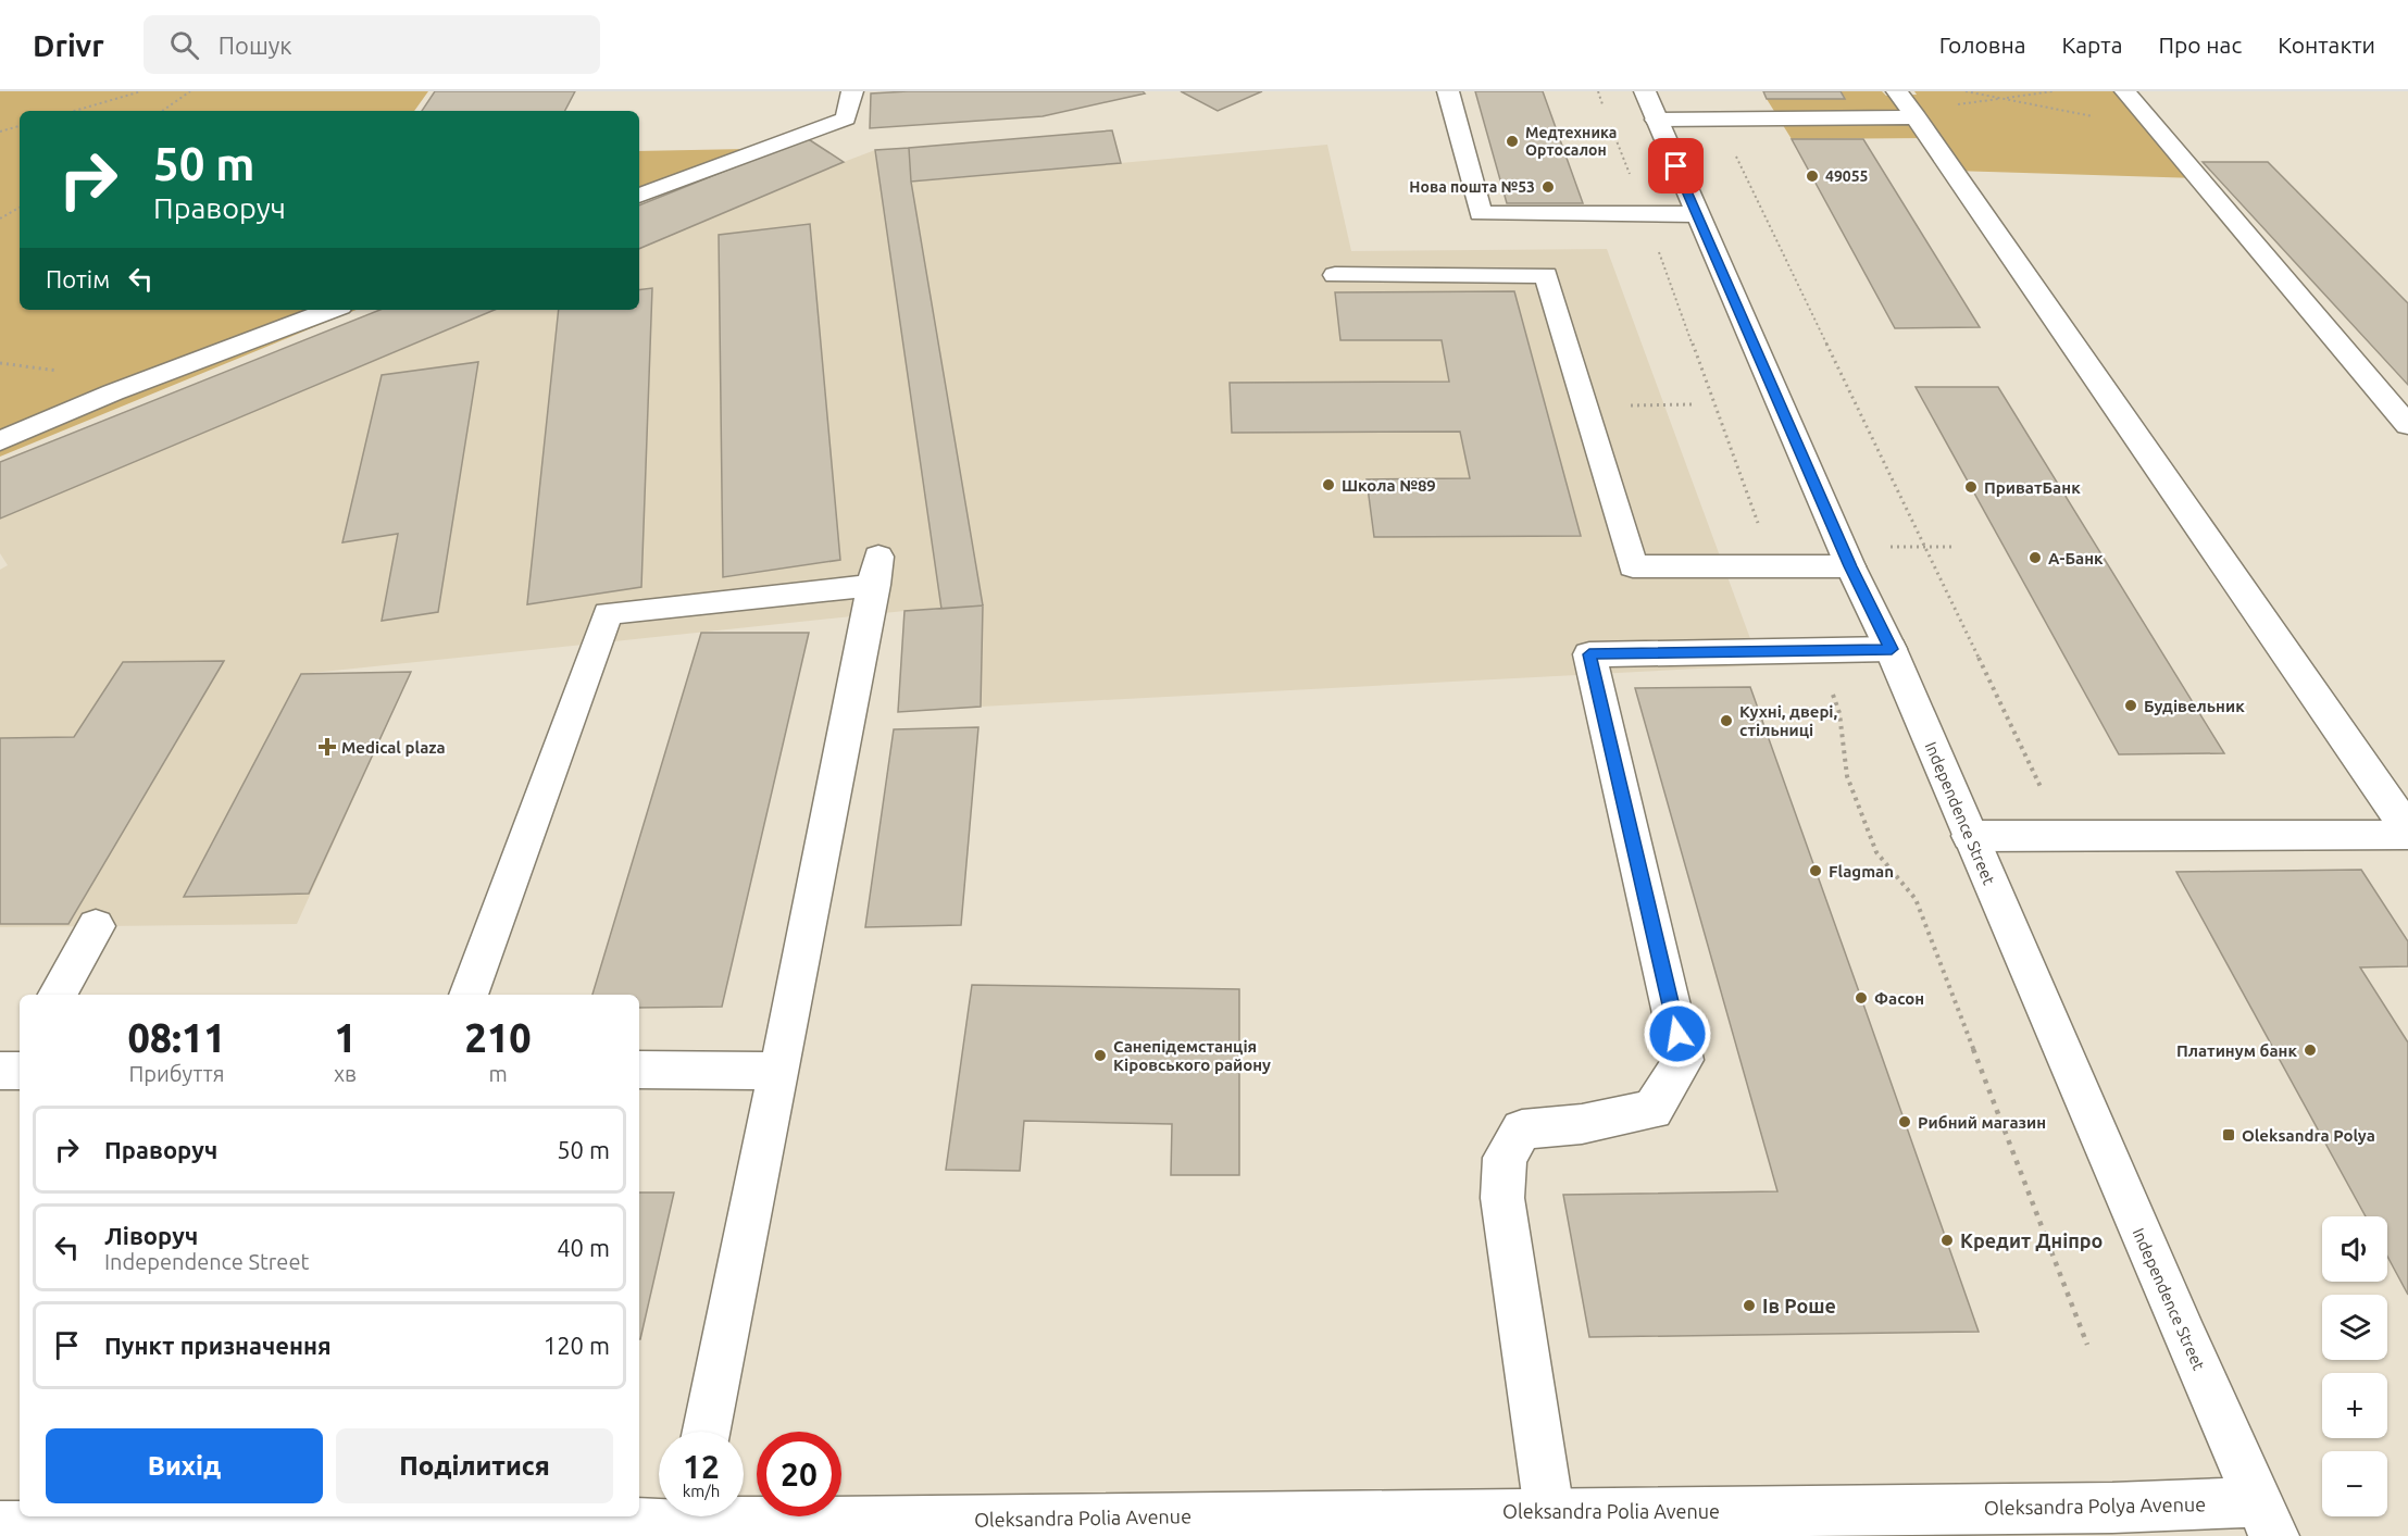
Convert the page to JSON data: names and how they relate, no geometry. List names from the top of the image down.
{
  "streets": {
    "main road": ["Independence Street", "Oleksandra Polya Avenue", "Oleksandra Polia Avenue"]
  },
  "crossings": [
    ["Independence Street", "Oleksandra Polya Avenue"],
    ["Oleksandra Polya Avenue", "Oleksandra Polia Avenue"]
  ],
  "places": {
    "other": [
      "Медтехника Ортосалон",
      "49055",
      "Нова пошта №53",
      "Школа №89",
      "ПриватБанк",
      "А-Банк",
      "Будівельник",
      "Кухні, двері, стільниці",
      "Flagman",
      "Фасон",
      "Платинум банк",
      "Санепідемстанція Кіровського району",
      "Рибний магазин",
      "Кредит Дніпро",
      "Ів Роше"
    ],
    "health": ["Medical plaza"],
    "transit": ["Oleksandra Polya"]
  },
  "page": {
    "header": "Drivr",
    "search": "Пошук",
    "nav": [
      "Головна",
      "Карта",
      "Про нас",
      "Контакти"
    ],
    "turn": ["50 m", "Праворуч"],
    "then": "Потім",
    "eta": [
      "08:11",
      "Прибуття",
      "1",
      "хв",
      "210",
      "m"
    ],
    "list": [
      {
        "name": "Праворуч",
        "value": "50 m"
      },
      {
        "name": "Ліворуч",
        "note": "Independence Street",
        "value": "40 m"
      },
      {
        "name": "Пункт призначення",
        "value": "120 m"
      }
    ],
    "map_buttons": ["+", "−"],
    "buttons": ["Вихід", "Поділитися"],
    "speed": "12 km/h",
    "limit": "20"
  }
}
